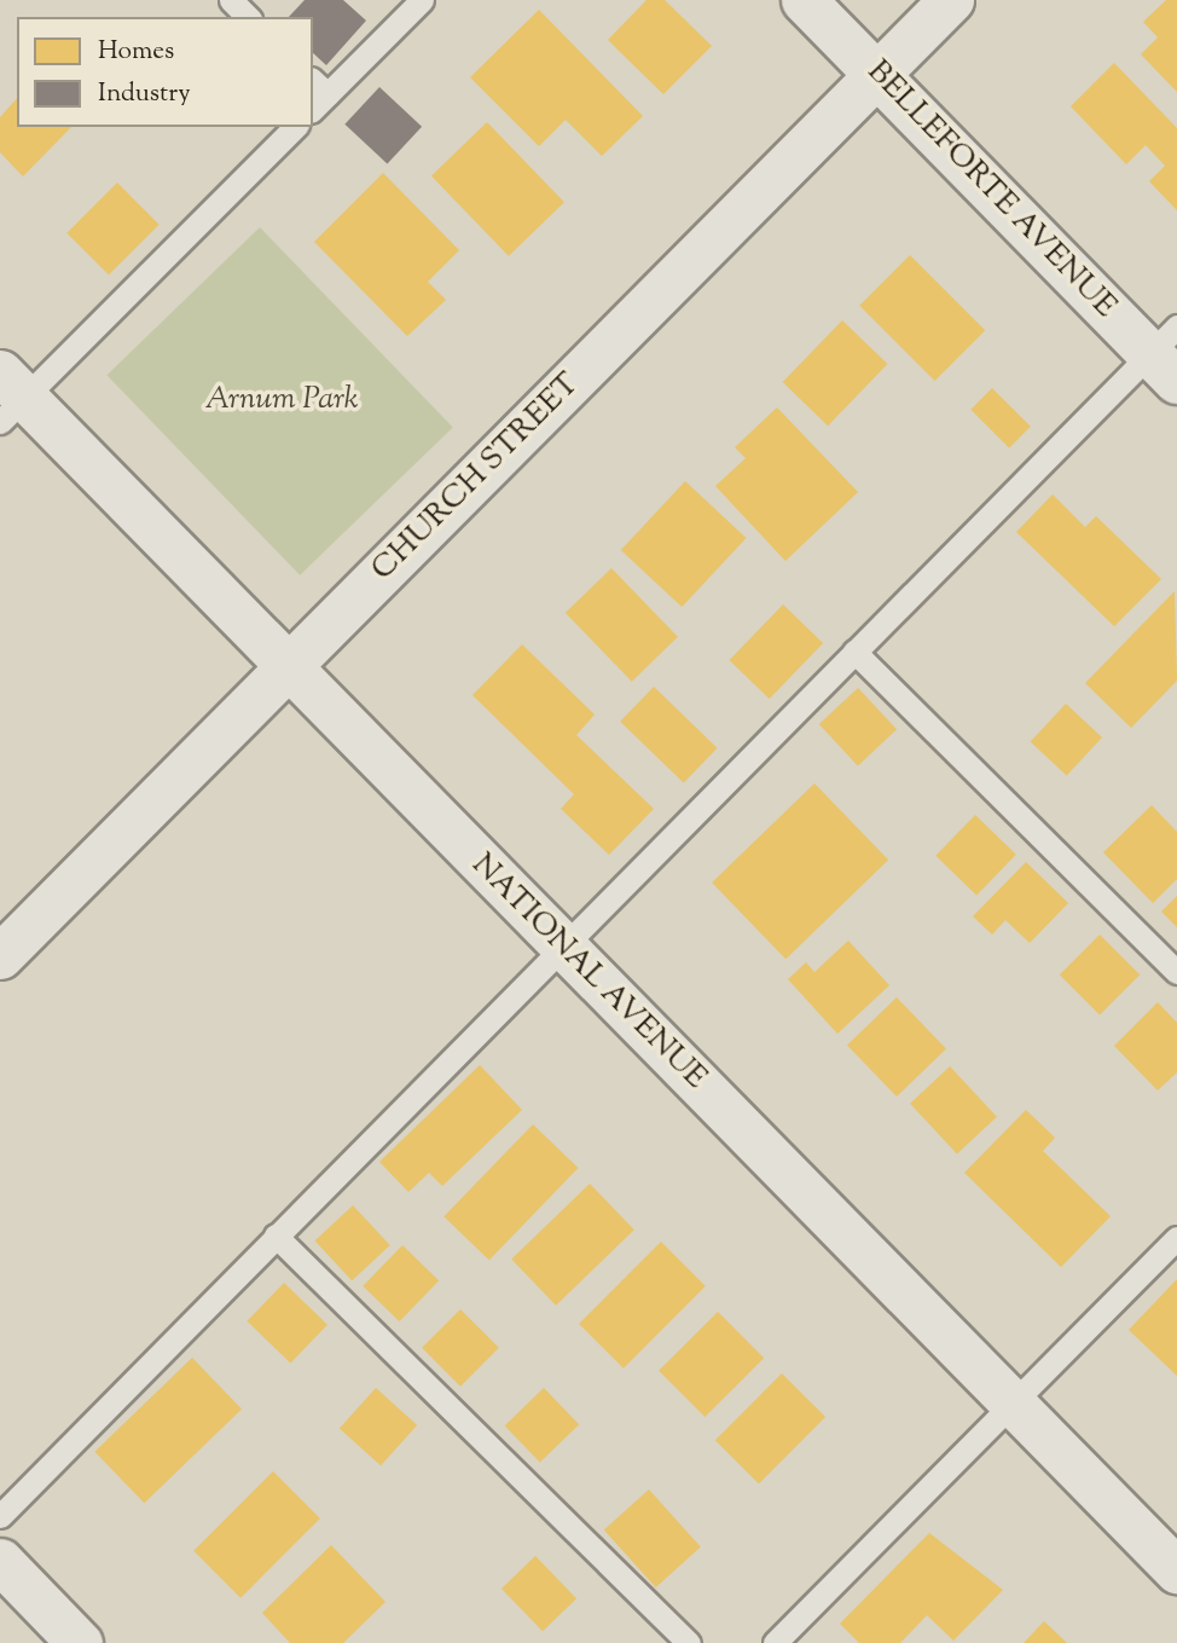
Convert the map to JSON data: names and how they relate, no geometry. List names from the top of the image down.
{
  "streets": {
    "street": ["BELLEFORTE AVENUE", "CHURCH STREET", "NATIONAL AVENUE"]
  },
  "crossings": [
    ["BELLEFORTE AVENUE", "CHURCH STREET"],
    ["CHURCH STREET", "NATIONAL AVENUE"]
  ],
  "parks": ["Arnum Park"],
  "legend": ["Homes", "Industry"]
}
